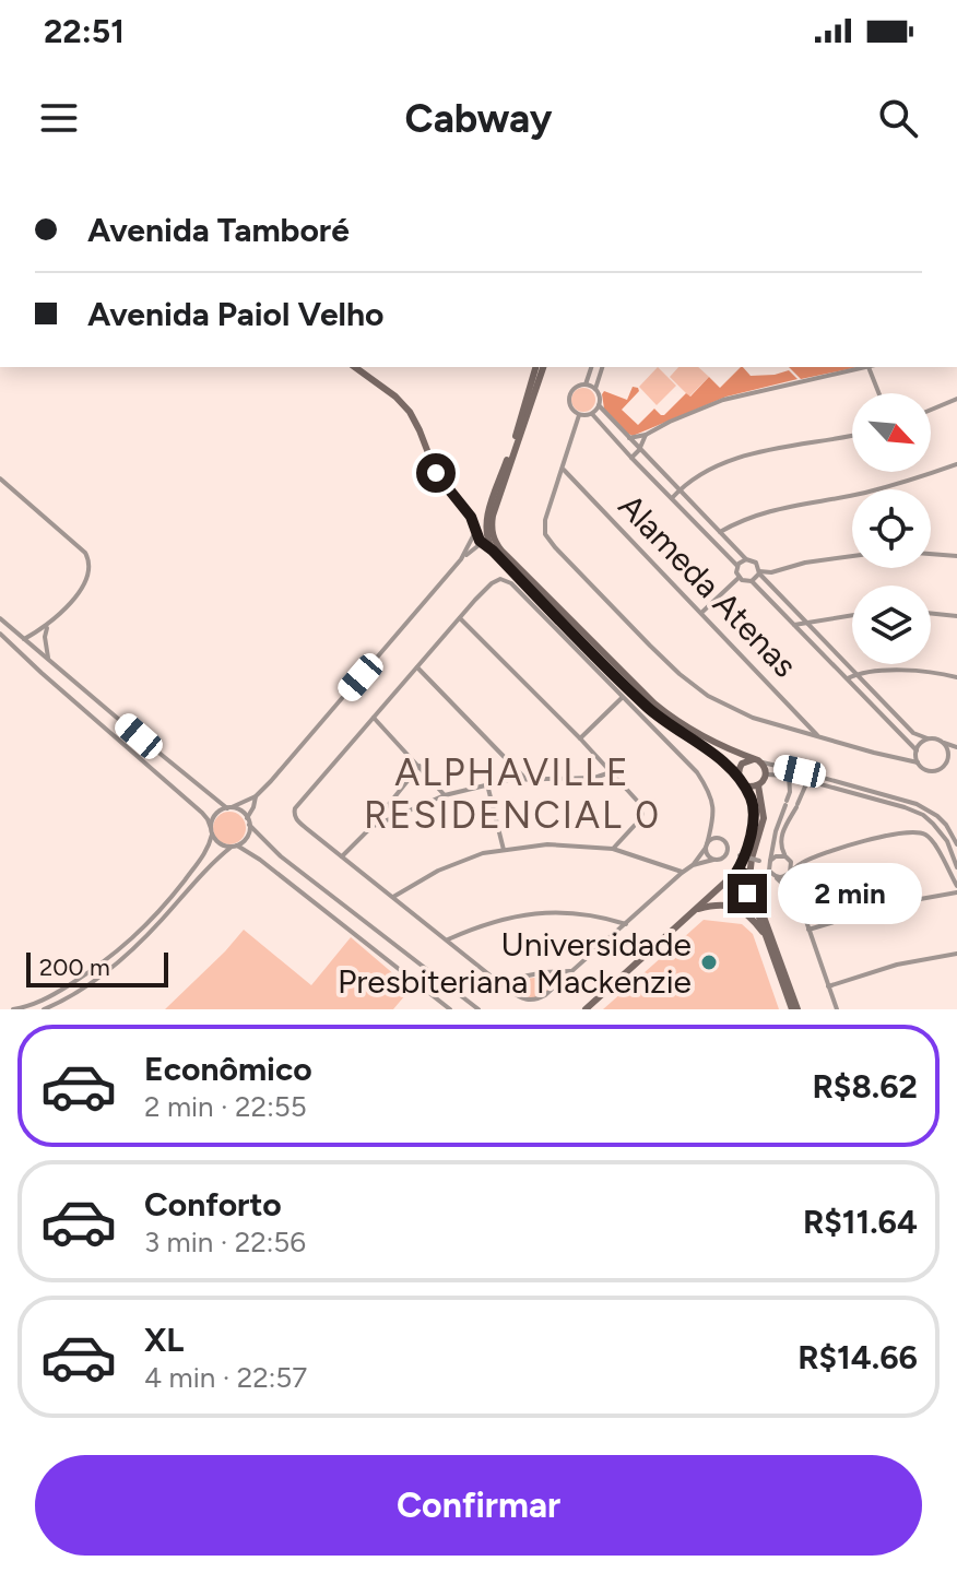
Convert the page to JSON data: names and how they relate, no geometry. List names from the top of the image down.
{
  "streets": {
    "street": ["Alameda Atenas"]
  },
  "districts": ["ALPHAVILLE RESIDENCIAL 0"],
  "places": ["Universidade Presbiteriana Mackenzie"],
  "scale_bar": "200 m",
  "north": "bottom right",
  "page": {
    "status": "22:51",
    "header": "Cabway",
    "banner": ["Avenida Tamboré", "Avenida Paiol Velho"],
    "bubble": "2 min",
    "scale": "200 m",
    "list": [
      {
        "name": "Econômico",
        "note": "2 min · 22:55",
        "value": "R$8.62"
      },
      {
        "name": "Conforto",
        "note": "3 min · 22:56",
        "value": "R$11.64"
      },
      {
        "name": "XL",
        "note": "4 min · 22:57",
        "value": "R$14.66"
      }
    ],
    "buttons": "Confirmar"
  }
}
